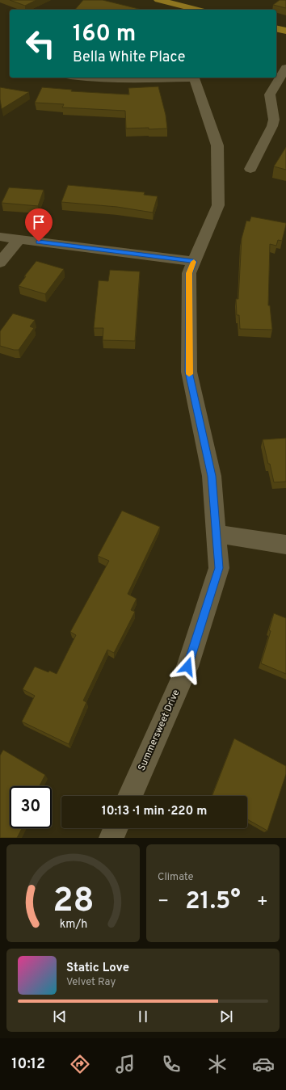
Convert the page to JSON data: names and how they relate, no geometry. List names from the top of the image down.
{
  "streets": {
    "street": ["Summersweet Drive"]
  },
  "page": {
    "turn": ["160 m", "Bella White Place"],
    "limit": "30",
    "trip": "10:13 · 1 min · 220 m",
    "tile": "Climate",
    "heat": ["−", "21.5°", "+"],
    "song": ["Static Love", "Velvet Ray"],
    "tabs": "10:12",
    "gauge": ["28", "km/h"]
  }
}
